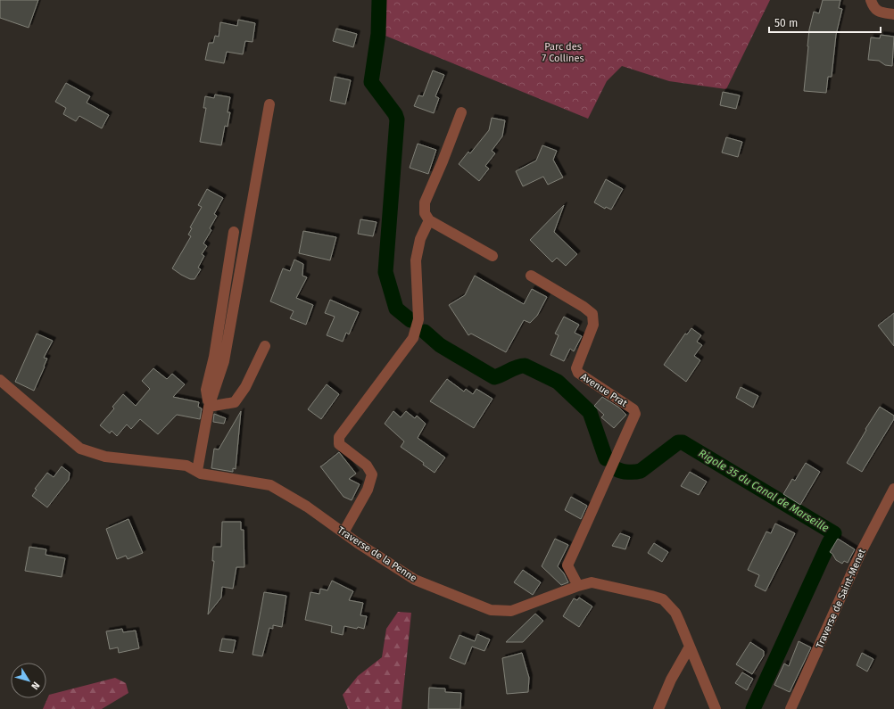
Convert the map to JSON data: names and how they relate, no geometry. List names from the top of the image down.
{
  "streets": {
    "street": ["Avenue Prat", "Traverse de la Penne", "Traverse de Saint-Menet"]
  },
  "crossings": [
    ["Avenue Prat", "Traverse de la Penne"]
  ],
  "water": ["Rigole 35 du Canal de Marseille"],
  "parks": ["Parc des 7 Collines"],
  "scale_bar": "50 m",
  "north": "bottom right"
}
